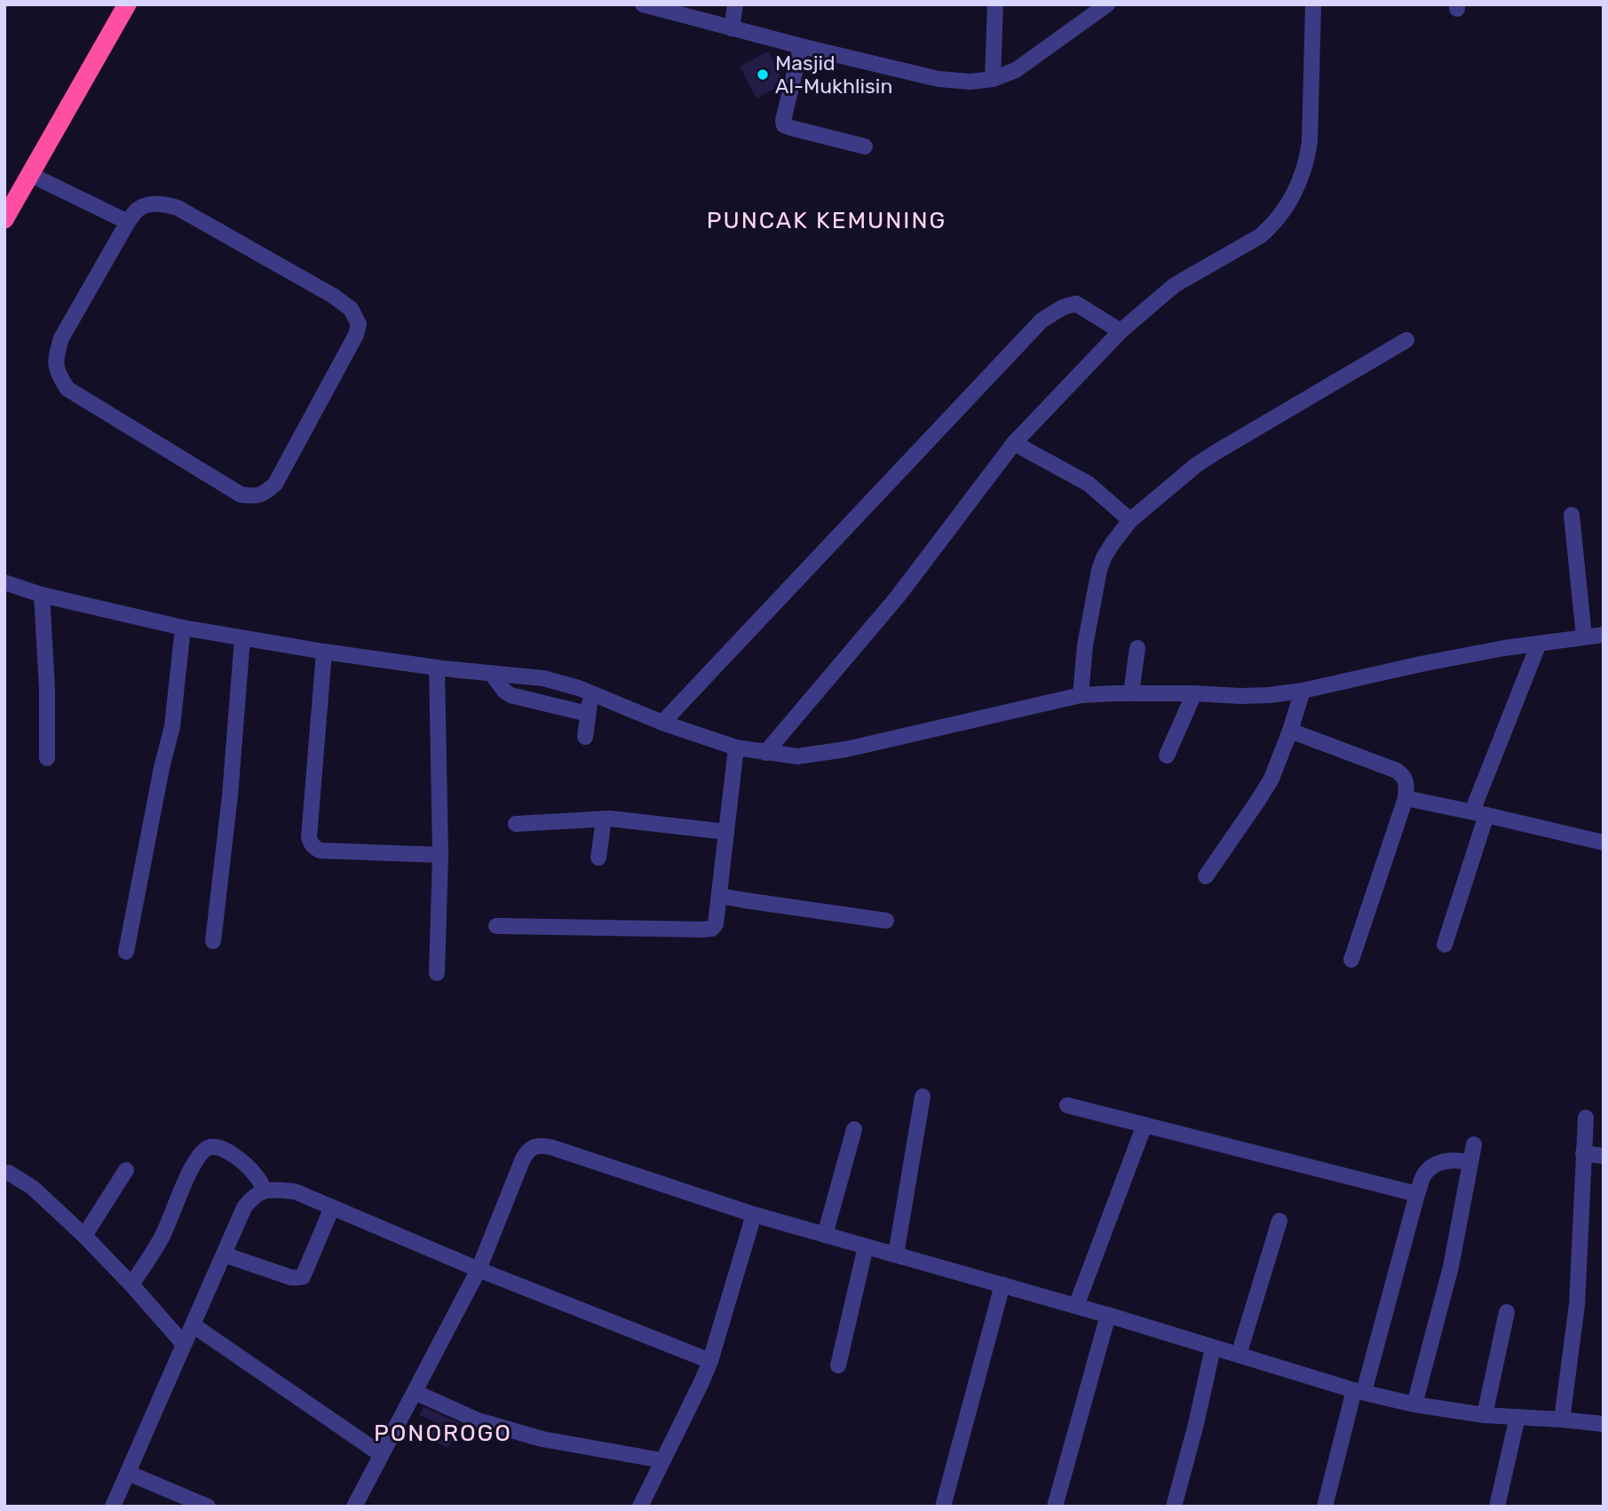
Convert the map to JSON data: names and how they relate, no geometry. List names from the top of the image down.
{
  "districts": ["PUNCAK KEMUNING", "PONOROGO"],
  "places": ["Masjid Al-Mukhlisin"]
}
